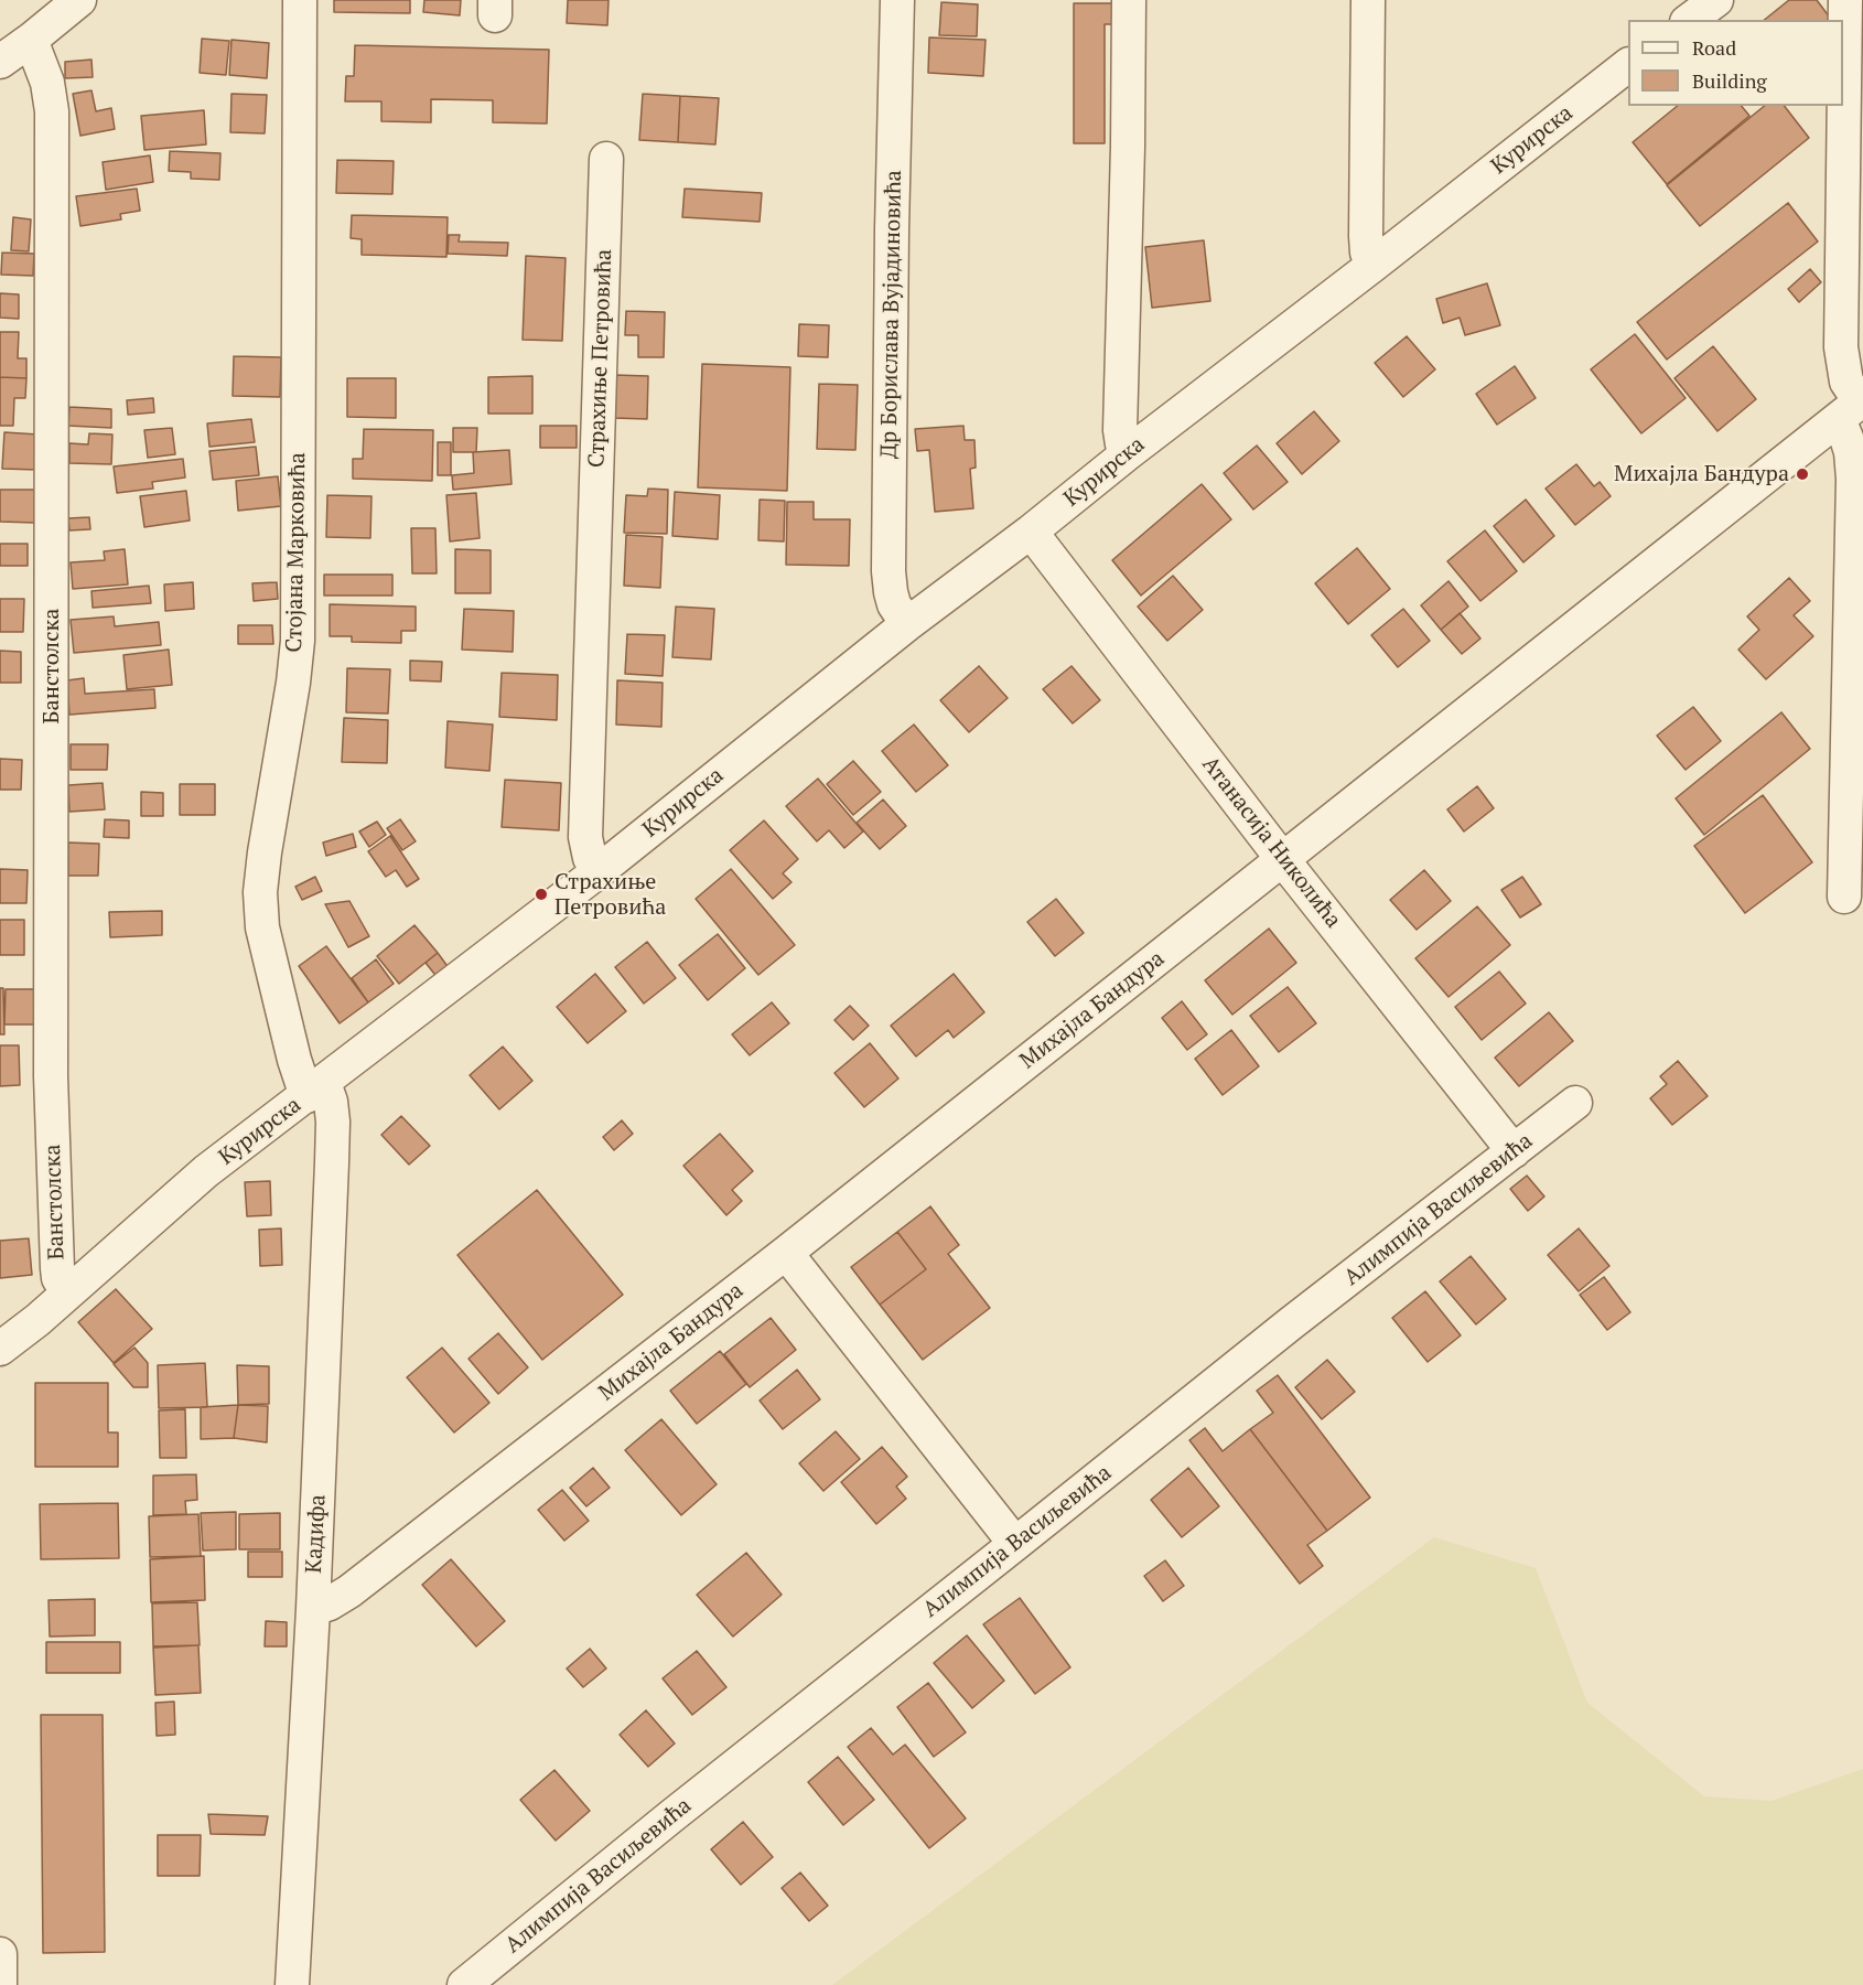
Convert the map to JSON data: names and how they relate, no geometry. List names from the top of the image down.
{
  "streets": {
    "street": [
      "Курирска",
      "Др Борислава Вујадиновића",
      "Страхиње Петровића",
      "Стојана Марковића",
      "Банстолска",
      "Атанасија Николића",
      "Михајла Бандура",
      "Алимпија Васиљевића",
      "Кадифа"
    ]
  },
  "crossings": [
    ["Курирска", "Др Борислава Вујадиновића"],
    ["Курирска", "Страхиње Петровића"],
    ["Курирска", "Стојана Марковића"],
    ["Курирска", "Банстолска"],
    ["Курирска", "Атанасија Николића"],
    ["Курирска", "Кадифа"],
    ["Стојана Марковића", "Кадифа"],
    ["Атанасија Николића", "Михајла Бандура"],
    ["Атанасија Николића", "Алимпија Васиљевића"],
    ["Михајла Бандура", "Кадифа"]
  ],
  "places": ["Михајла Бандура", "Страхиње Петровића"],
  "legend": ["Road", "Building"]
}
